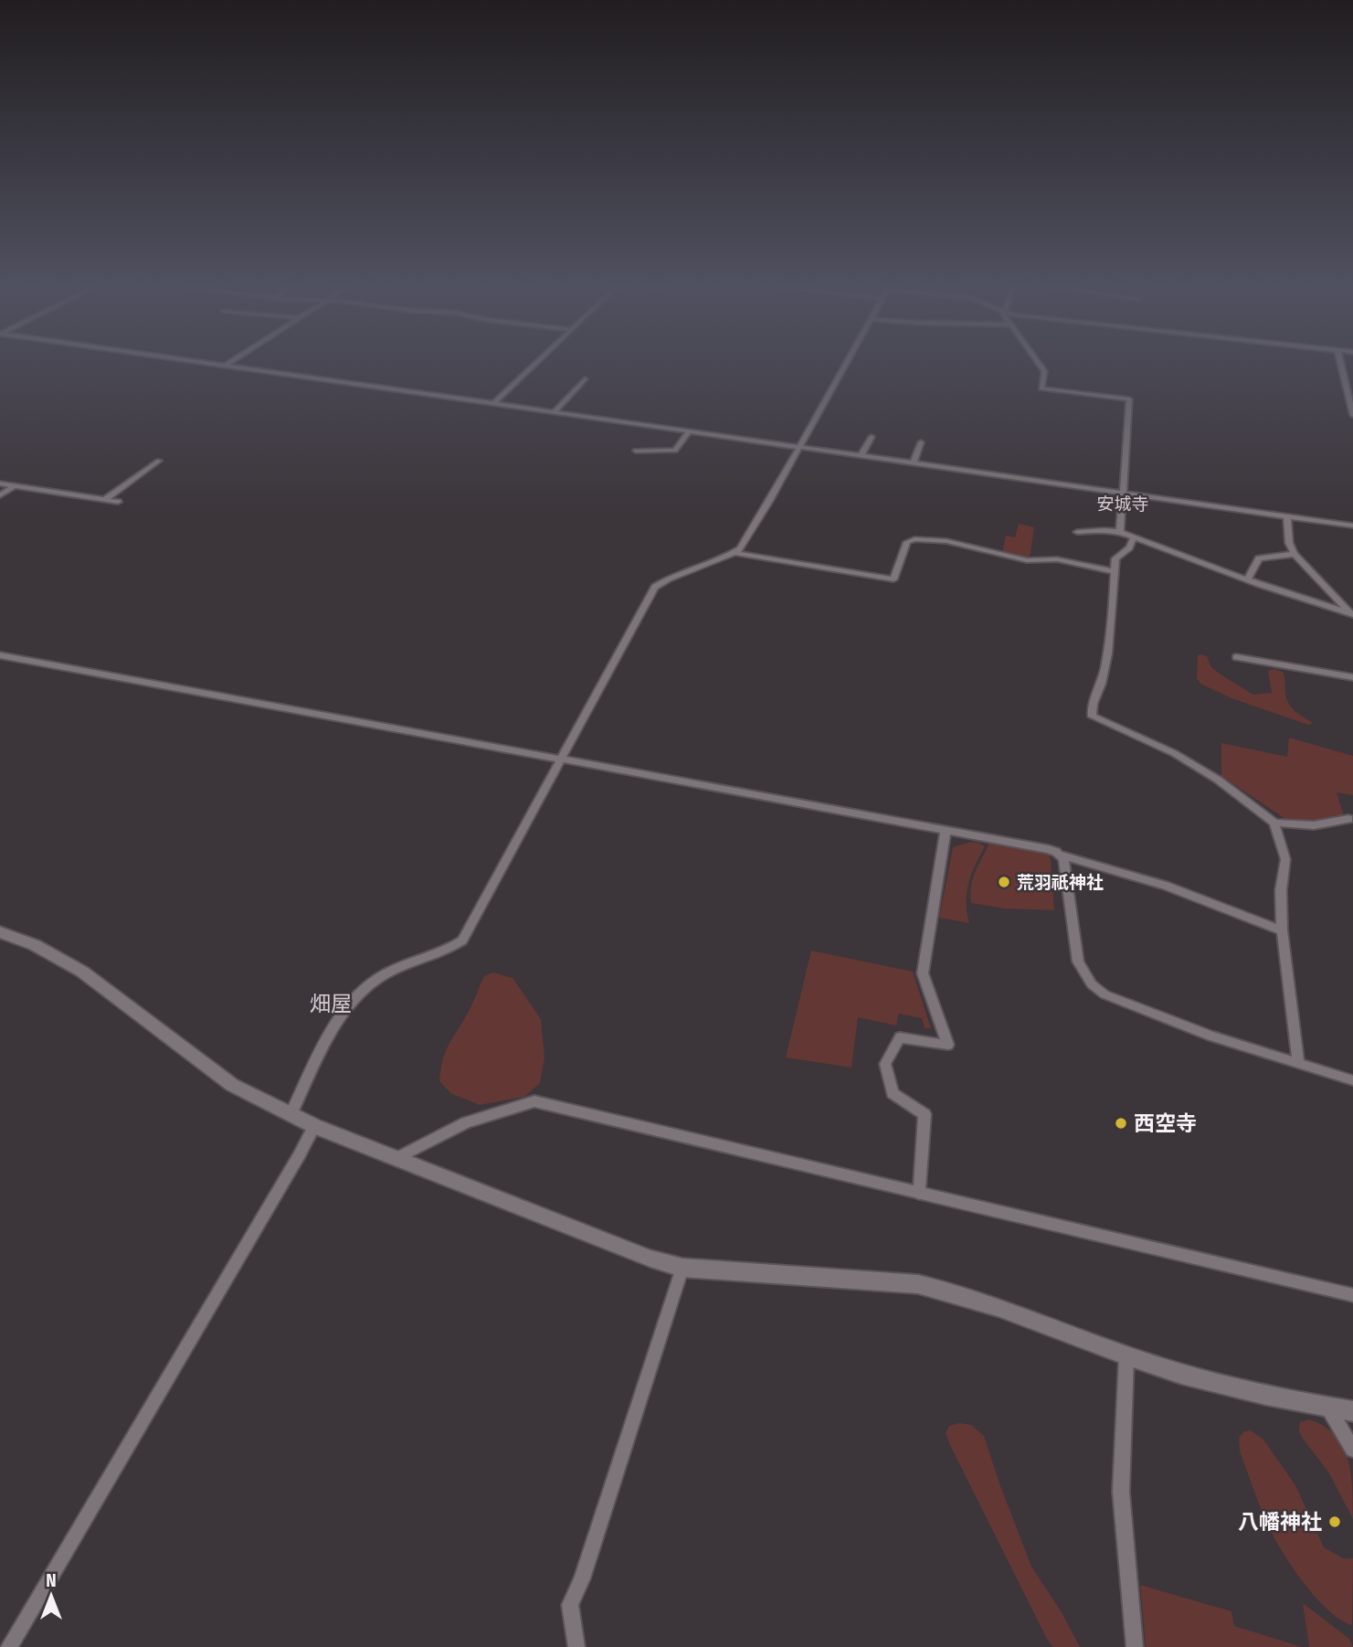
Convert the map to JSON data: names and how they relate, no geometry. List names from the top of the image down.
{
  "districts": ["安城寺", "畑屋"],
  "places": ["荒羽祇神社", "西空寺", "八幡神社"],
  "north": "top"
}
